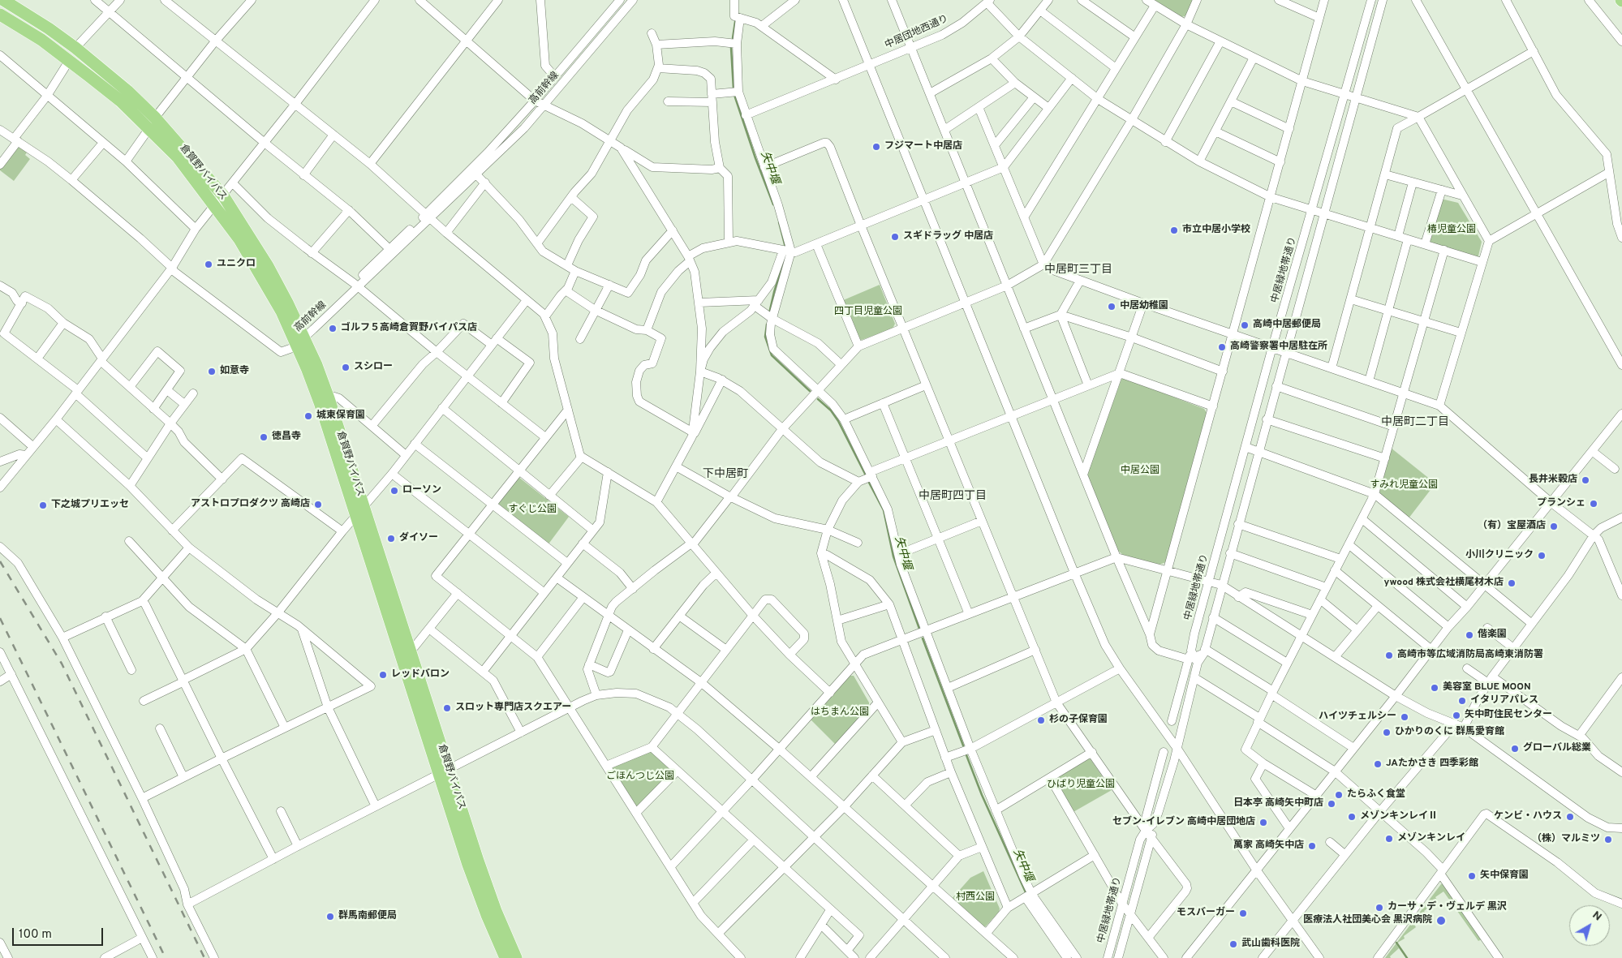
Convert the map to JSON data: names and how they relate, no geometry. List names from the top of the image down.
{
  "streets": {
    "highway": ["倉賀野バイパス"],
    "street": ["中居団地西通り", "高前幹線", "中居緑地帯通り"]
  },
  "crossings": [
    ["高前幹線", "倉賀野バイパス"]
  ],
  "districts": [
    "中居町三丁目",
    "中居町二丁目",
    "下中居町",
    "中居町四丁目"
  ],
  "water": ["矢中堰"],
  "parks": [
    "椿児童公園",
    "四丁目児童公園",
    "中居公園",
    "すみれ児童公園",
    "すぐじ公園",
    "はちまん公園",
    "ごほんつじ公園",
    "ひばり児童公園",
    "村西公園"
  ],
  "places": [
    "フジマート中居店",
    "市立中居小学校",
    "スギドラッグ 中居店",
    "ユニクロ",
    "中居幼稚園",
    "高崎中居郵便局",
    "ゴルフ５高崎倉賀野バイパス店",
    "高崎警察署中居駐在所",
    "スシロー",
    "如意寺",
    "城東保育園",
    "徳昌寺",
    "長井米穀店",
    "ローソン",
    "プランシェ",
    "アストロプロダクツ 高崎店",
    "下之城プリエッセ",
    "（有）宝屋酒店",
    "ダイソー",
    "小川クリニック",
    "ywood 株式会社横尾材木店",
    "偕楽園",
    "高崎市等広域消防局高崎東消防署",
    "レッドバロン",
    "美容室 BLUE MOON",
    "イタリアパレス",
    "スロット専門店スクエアー",
    "矢中町住民センター",
    "ハイツチェルシー",
    "杉の子保育園",
    "ひかりのくに 群馬愛育館",
    "グローバル総業",
    "JAたかさき 四季彩館",
    "たらふく食堂",
    "日本亭 高崎矢中町店",
    "メゾンキンレイⅡ",
    "ケンビ・ハウス",
    "セブン-イレブン 高崎中居団地店",
    "メゾンキンレイ",
    "（株）マルミツ",
    "萬家 高崎矢中店",
    "矢中保育園",
    "カーサ・デ・ヴェルデ 黒沢",
    "モスバーガー",
    "群馬南郵便局",
    "医療法人社団美心会 黒沢病院",
    "武山歯科医院"
  ],
  "scale_bar": "100 m",
  "north": "top right"
}
